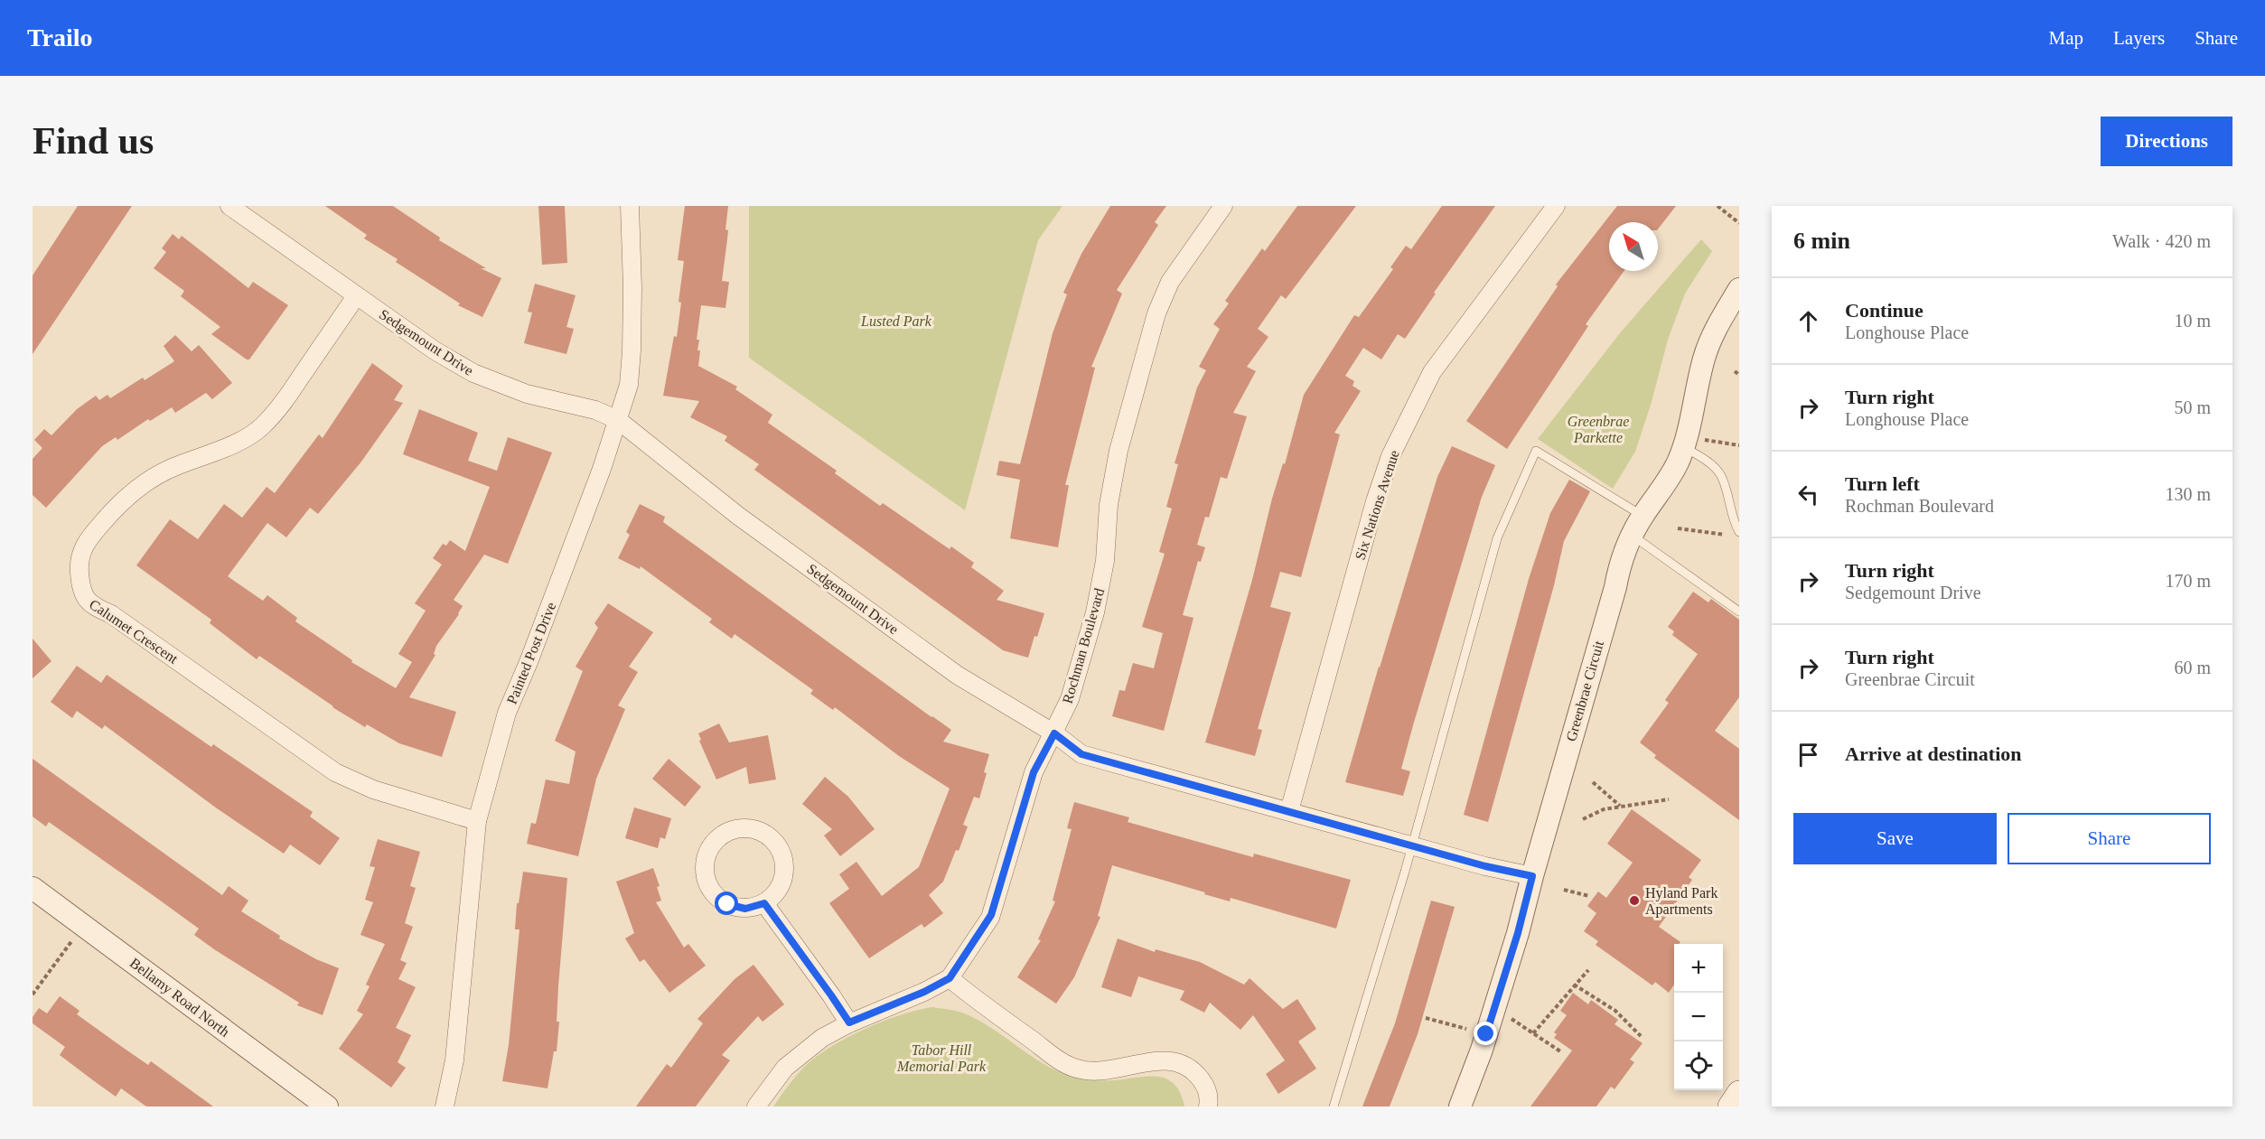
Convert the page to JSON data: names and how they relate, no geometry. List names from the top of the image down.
{
  "streets": {
    "street": [
      "Sedgemount Drive",
      "Six Nations Avenue",
      "Calumet Crescent",
      "Rochman Boulevard",
      "Painted Post Drive",
      "Greenbrae Circuit",
      "Bellamy Road North"
    ]
  },
  "crossings": [
    ["Sedgemount Drive", "Six Nations Avenue"],
    ["Sedgemount Drive", "Calumet Crescent"],
    ["Sedgemount Drive", "Rochman Boulevard"],
    ["Sedgemount Drive", "Painted Post Drive"],
    ["Sedgemount Drive", "Greenbrae Circuit"],
    ["Calumet Crescent", "Painted Post Drive"]
  ],
  "parks": ["Lusted Park", "Greenbrae Parkette", "Tabor Hill Memorial Park"],
  "places": ["Hyland Park Apartments"],
  "north": "top left",
  "page": {
    "header": "Trailo",
    "nav": ["Map", "Layers", "Share"],
    "buttons": [
      "Directions",
      ["Save", "Share"]
    ],
    "title": "Find us",
    "heading": ["6 min", "Walk · 420 m"],
    "list": [
      ["Continue", "Longhouse Place", "10 m"],
      ["Turn right", "Longhouse Place", "50 m"],
      ["Turn left", "Rochman Boulevard", "130 m"],
      ["Turn right", "Sedgemount Drive", "170 m"],
      ["Turn right", "Greenbrae Circuit", "60 m"],
      "Arrive at destination"
    ],
    "map_buttons": ["+", "−"]
  }
}
